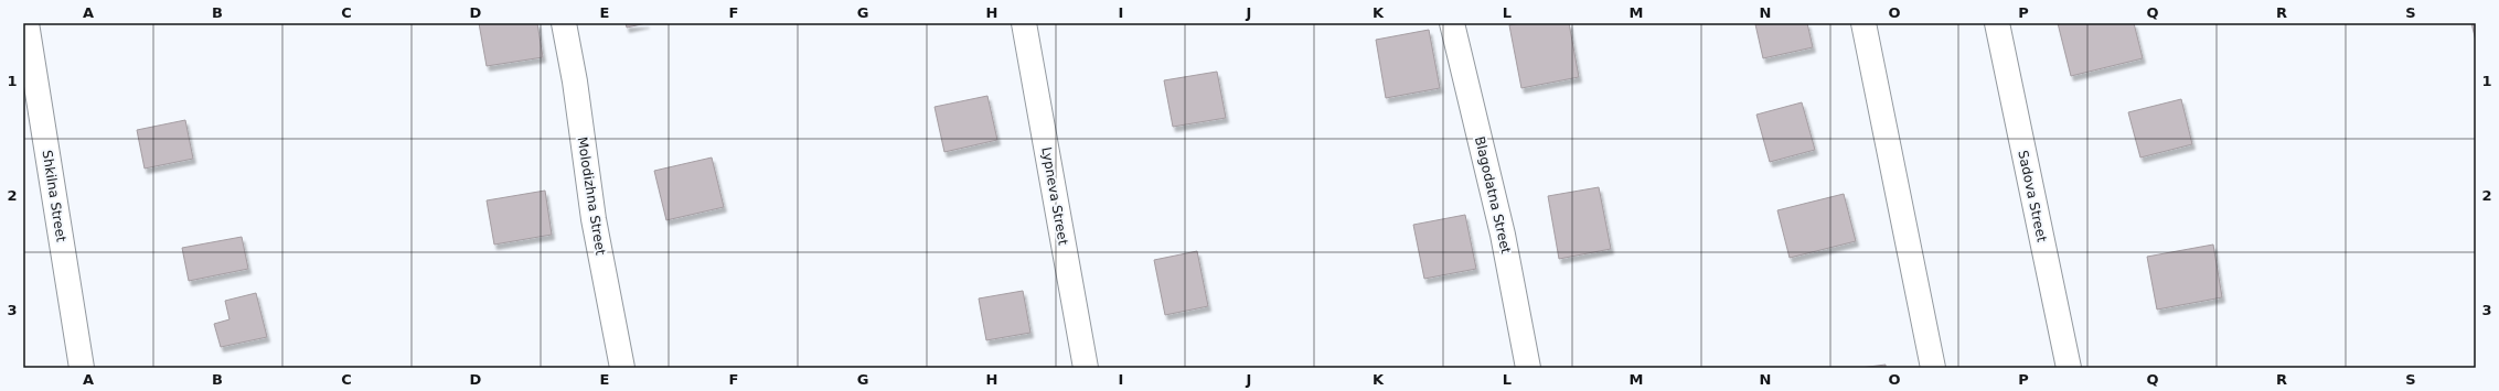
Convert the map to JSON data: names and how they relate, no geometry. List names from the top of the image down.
{
  "streets": {
    "street": [
      "Blagodatna Street",
      "Shkilna Street",
      "Molodizhna Street",
      "Lypneva Street",
      "Sadova Street"
    ]
  },
  "grid": {
    "columns": [
      "A",
      "B",
      "C",
      "D",
      "E",
      "F",
      "G",
      "H",
      "I",
      "J",
      "K",
      "L",
      "M",
      "N",
      "O",
      "P",
      "Q",
      "R",
      "S"
    ],
    "rows": ["1", "2", "3"]
  }
}
